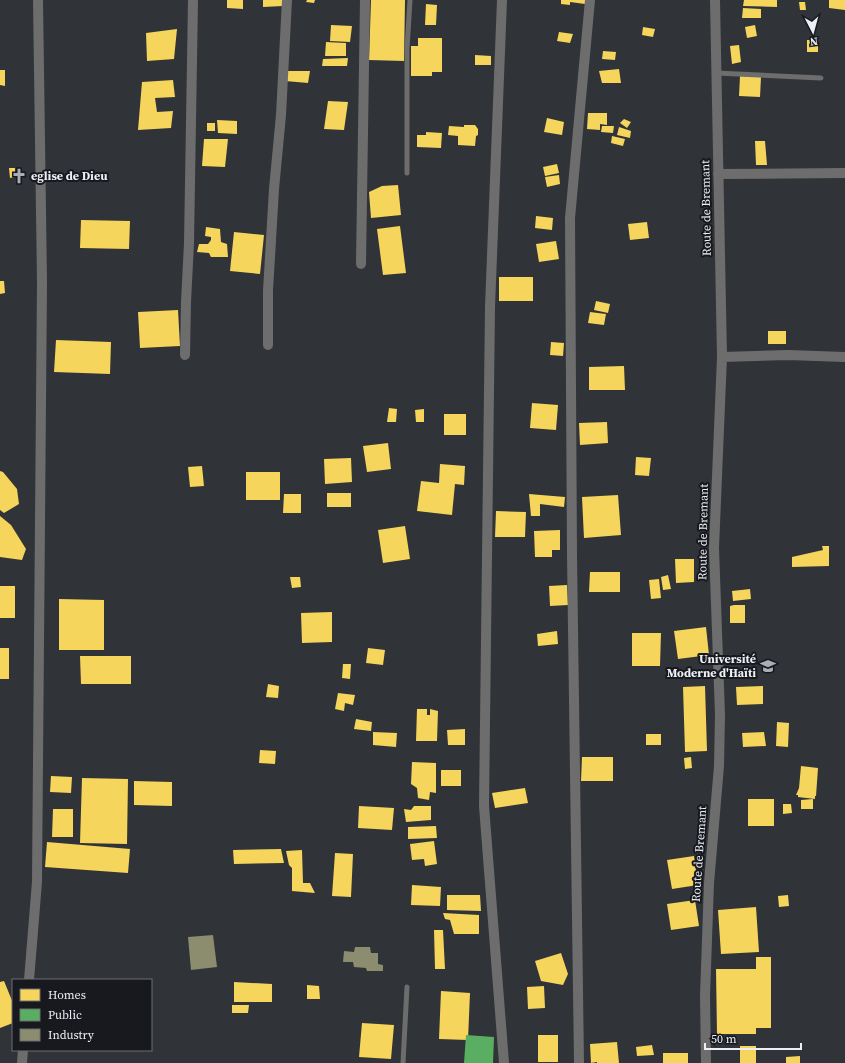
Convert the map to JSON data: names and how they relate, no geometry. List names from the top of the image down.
{
  "streets": {
    "street": ["Route de Bremant"]
  },
  "places": {
    "church": ["eglise de Dieu"],
    "school or university": ["Université Moderne d'Haïti"]
  },
  "legend": ["Homes", "Public", "Industry"],
  "scale_bar": "50 m",
  "north": "bottom"
}
